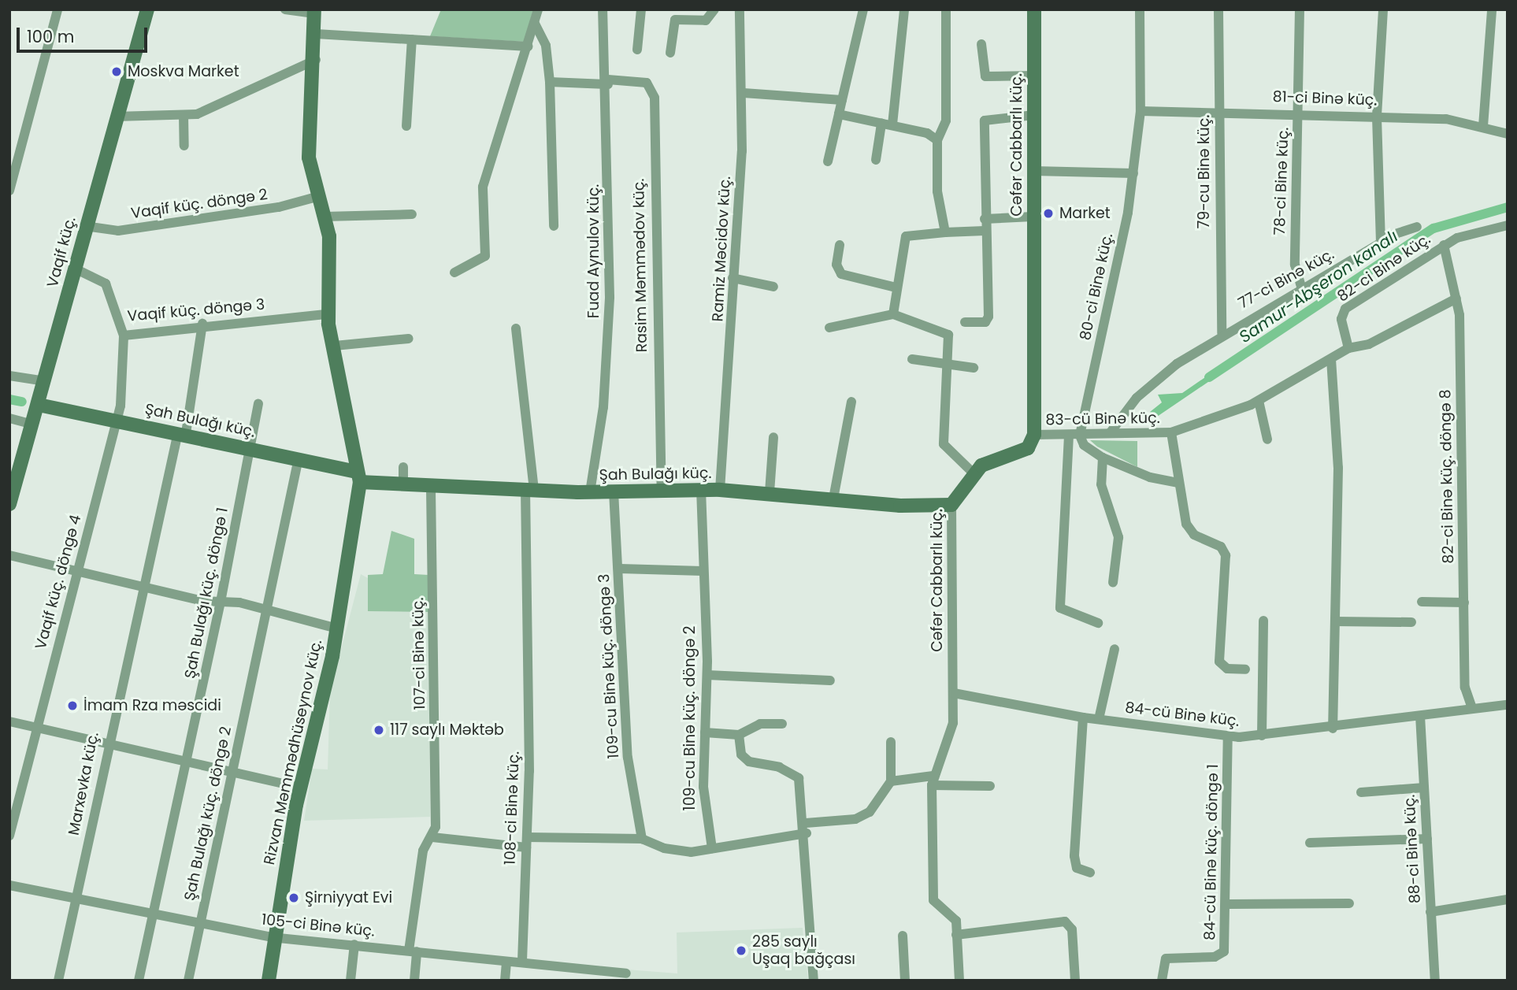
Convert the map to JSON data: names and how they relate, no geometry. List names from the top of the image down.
{
  "streets": {
    "street": [
      "81-ci Binə küç.",
      "Cəfər Cabbarlı küç.",
      "79-cu Binə küç.",
      "78-ci Binə küç.",
      "Vaqif küç. döngə 2",
      "Ramiz Məcidov küç.",
      "Fuad Aynulov küç.",
      "Vaqif küç.",
      "Rasim Məmmədov küç.",
      "82-ci Binə küç.",
      "77-ci Binə küç.",
      "80-ci Binə küç.",
      "Vaqif küç. döngə 3",
      "83-cü Binə küç.",
      "Şah Bulağı küç.",
      "82-ci Binə küç. döngə 8",
      "Vaqif küç. döngə 4",
      "Şah Bulağı küç. döngə 1",
      "107-ci Binə küç.",
      "109-cu Binə küç. döngə 3",
      "84-cü Binə küç.",
      "109-cu Binə küç. döngə 2",
      "Rizvan Məmmədhüseynov küç.",
      "Marxevka küç.",
      "108-ci Binə küç.",
      "Şah Bulağı küç. döngə 2",
      "88-ci Binə küç.",
      "84-cü Binə küç. döngə 1",
      "105-ci Binə küç."
    ]
  },
  "crossings": [
    ["81-ci Binə küç.", "79-cu Binə küç."],
    ["81-ci Binə küç.", "78-ci Binə küç."],
    ["81-ci Binə küç.", "80-ci Binə küç."],
    ["Cəfər Cabbarlı küç.", "83-cü Binə küç."],
    ["Cəfər Cabbarlı küç.", "Şah Bulağı küç."],
    ["Cəfər Cabbarlı küç.", "84-cü Binə küç."],
    ["79-cu Binə küç.", "77-ci Binə küç."],
    ["78-ci Binə küç.", "77-ci Binə küç."],
    ["Vaqif küç. döngə 2", "Vaqif küç."],
    ["Vaqif küç. döngə 2", "Rizvan Məmmədhüseynov küç."],
    ["Ramiz Məcidov küç.", "Şah Bulağı küç."],
    ["Fuad Aynulov küç.", "Rasim Məmmədov küç."],
    ["Fuad Aynulov küç.", "Şah Bulağı küç."],
    ["Vaqif küç.", "Vaqif küç. döngə 3"],
    ["Vaqif küç.", "Şah Bulağı küç."],
    ["Rasim Məmmədov küç.", "Şah Bulağı küç."],
    ["82-ci Binə küç.", "83-cü Binə küç."],
    ["82-ci Binə küç.", "82-ci Binə küç. döngə 8"],
    ["77-ci Binə küç.", "83-cü Binə küç."],
    ["80-ci Binə küç.", "83-cü Binə küç."],
    ["Vaqif küç. döngə 3", "Vaqif küç. döngə 4"],
    ["Vaqif küç. döngə 3", "Rizvan Məmmədhüseynov küç."],
    ["Vaqif küç. döngə 3", "Marxevka küç."],
    ["83-cü Binə küç.", "82-ci Binə küç. döngə 8"],
    ["Şah Bulağı küç.", "Vaqif küç. döngə 4"],
    ["Şah Bulağı küç.", "Şah Bulağı küç. döngə 1"],
    ["Şah Bulağı küç.", "107-ci Binə küç."],
    ["Şah Bulağı küç.", "109-cu Binə küç. döngə 3"],
    ["Şah Bulağı küç.", "109-cu Binə küç. döngə 2"],
    ["Şah Bulağı küç.", "Rizvan Məmmədhüseynov küç."],
    ["Şah Bulağı küç.", "Marxevka küç."],
    ["Şah Bulağı küç.", "108-ci Binə küç."],
    ["Şah Bulağı küç.", "Şah Bulağı küç. döngə 2"],
    ["82-ci Binə küç. döngə 8", "84-cü Binə küç."],
    ["Şah Bulağı küç. döngə 1", "105-ci Binə küç."],
    ["107-ci Binə küç.", "105-ci Binə küç."],
    ["84-cü Binə küç.", "88-ci Binə küç."],
    ["84-cü Binə küç.", "84-cü Binə küç. döngə 1"],
    ["Rizvan Məmmədhüseynov küç.", "105-ci Binə küç."],
    ["Marxevka küç.", "105-ci Binə küç."],
    ["108-ci Binə küç.", "105-ci Binə küç."],
    ["Şah Bulağı küç. döngə 2", "105-ci Binə küç."]
  ],
  "water": ["Samur-Abşeron kanalı"],
  "places": [
    "Moskva Market",
    "Market",
    "İmam Rza məscidi",
    "117 saylı Məktəb",
    "Şirniyyat Evi",
    "285 saylı Uşaq bağçası"
  ],
  "scale_bar": "100 m"
}
